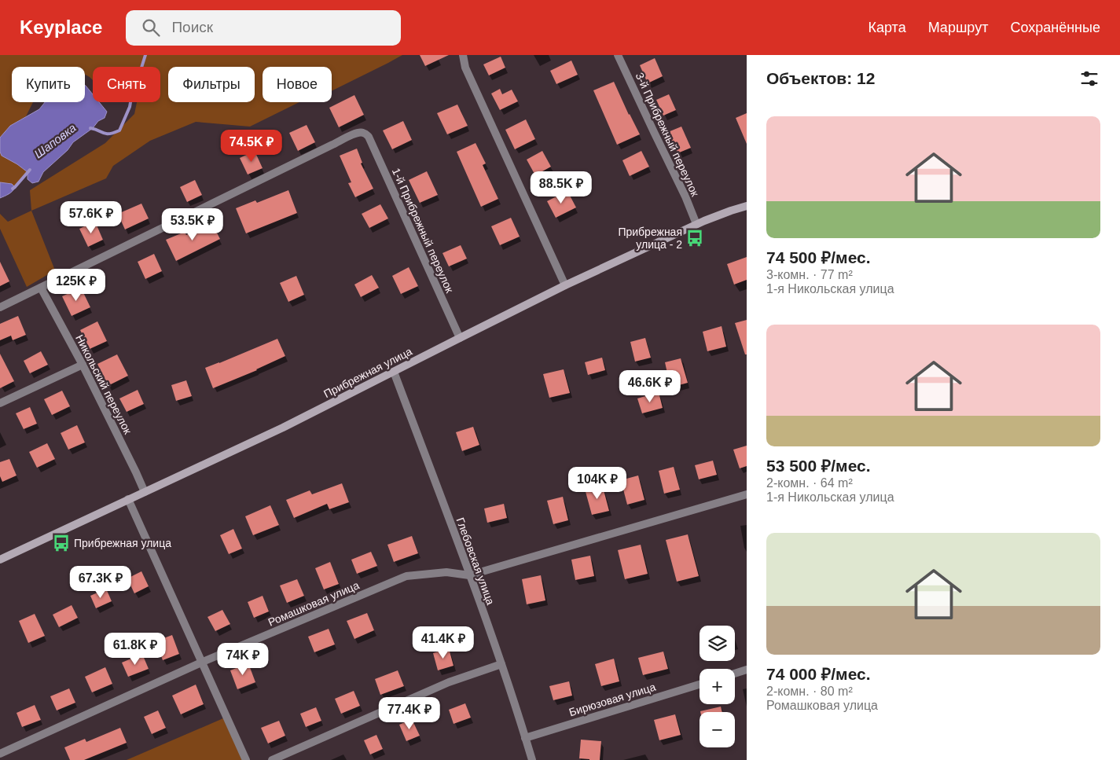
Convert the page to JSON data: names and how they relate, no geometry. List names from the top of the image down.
{
  "streets": {
    "street": [
      "3-й Прибрежный переулок",
      "1-й Прибрежный переулок",
      "Прибрежная улица",
      "Никольский переулок",
      "Глебовская улица",
      "Ромашковая улица",
      "Бирюзовая улица"
    ]
  },
  "crossings": [
    ["3-й Прибрежный переулок", "Прибрежная улица"],
    ["1-й Прибрежный переулок", "Прибрежная улица"],
    ["1-й Прибрежный переулок", "Никольский переулок"],
    ["Прибрежная улица", "Никольский переулок"],
    ["Прибрежная улица", "Глебовская улица"],
    ["Глебовская улица", "Ромашковая улица"],
    ["Глебовская улица", "Бирюзовая улица"]
  ],
  "water": ["Шаповка"],
  "places": {
    "bus stop": ["Прибрежная улица - 2", "Прибрежная улица"]
  },
  "page": {
    "header": "Keyplace",
    "search": "Поиск",
    "nav": ["Карта", "Маршрут", "Сохранённые"],
    "heading": "Объектов: 12",
    "chip": [
      "Купить",
      "Снять",
      "Фильтры",
      "Новое"
    ],
    "list": [
      {
        "name": "74 500 ₽/мес.",
        "note": "3-комн. · 77 m² · 1-я Никольская улица"
      },
      {
        "name": "53 500 ₽/мес.",
        "note": "2-комн. · 64 m² · 1-я Никольская улица"
      },
      {
        "name": "74 000 ₽/мес.",
        "note": "2-комн. · 80 m² · Ромашковая улица"
      }
    ],
    "price": [
      "74.5K ₽",
      "88.5K ₽",
      "57.6K ₽",
      "53.5K ₽",
      "125K ₽",
      "46.6K ₽",
      "104K ₽",
      "67.3K ₽",
      "41.4K ₽",
      "61.8K ₽",
      "74K ₽",
      "77.4K ₽"
    ],
    "map_buttons": ["+", "−"]
  }
}
